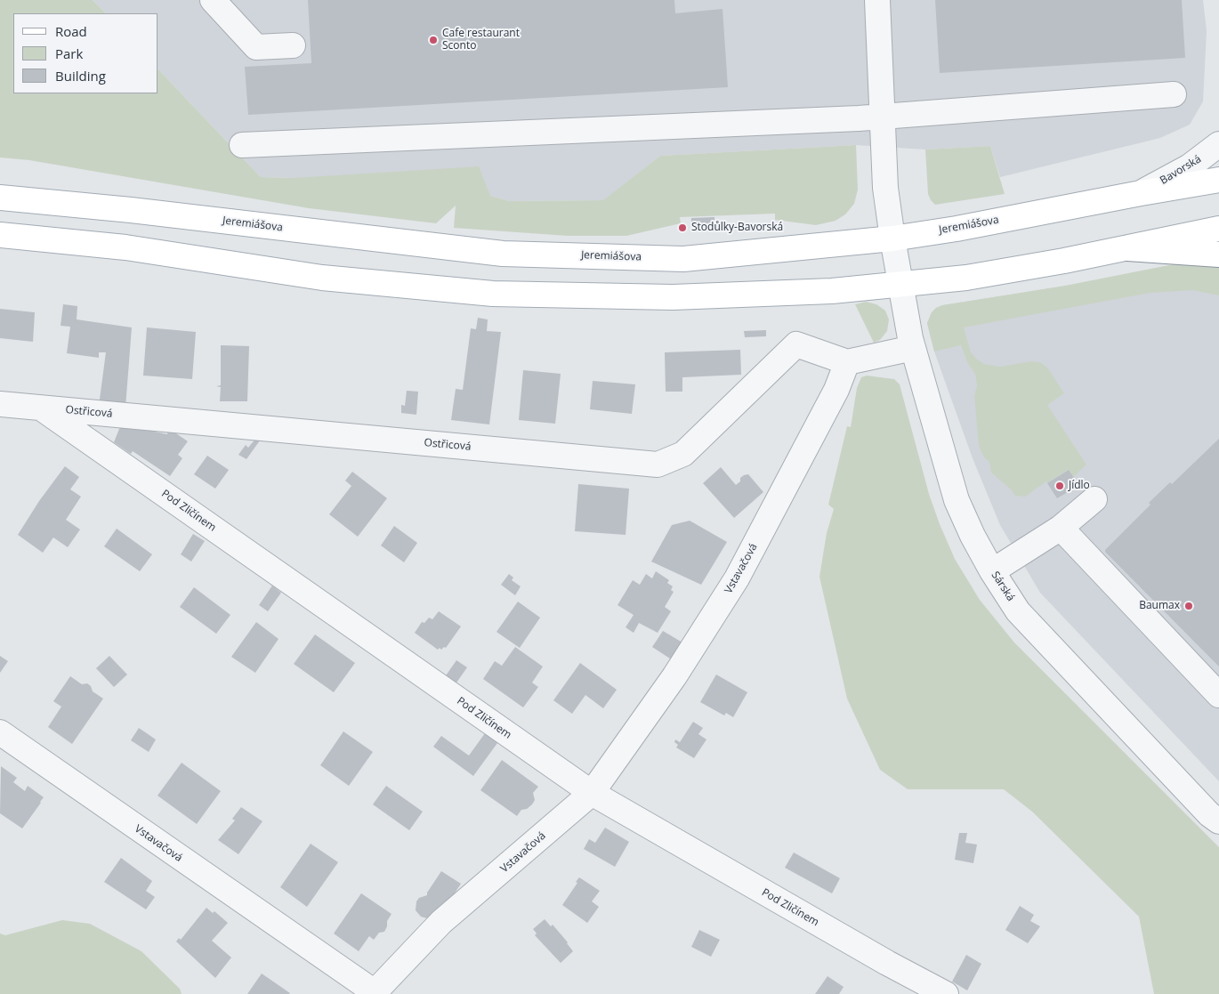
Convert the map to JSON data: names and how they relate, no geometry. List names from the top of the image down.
{
  "streets": {
    "main road": ["Jeremiášova"],
    "street": [
      "Bavorská",
      "Ostřicová",
      "Pod Zličínem",
      "Vstavačová",
      "Sárská"
    ]
  },
  "crossings": [
    ["Bavorská", "Jeremiášova"],
    ["Jeremiášova", "Sárská"],
    ["Ostřicová", "Pod Zličínem"],
    ["Ostřicová", "Vstavačová"],
    ["Pod Zličínem", "Vstavačová"]
  ],
  "places": [
    "Cafe restaurant Sconto",
    "Stodůlky-Bavorská",
    "Jídlo",
    "Baumax"
  ],
  "legend": ["Road", "Park", "Building"]
}
